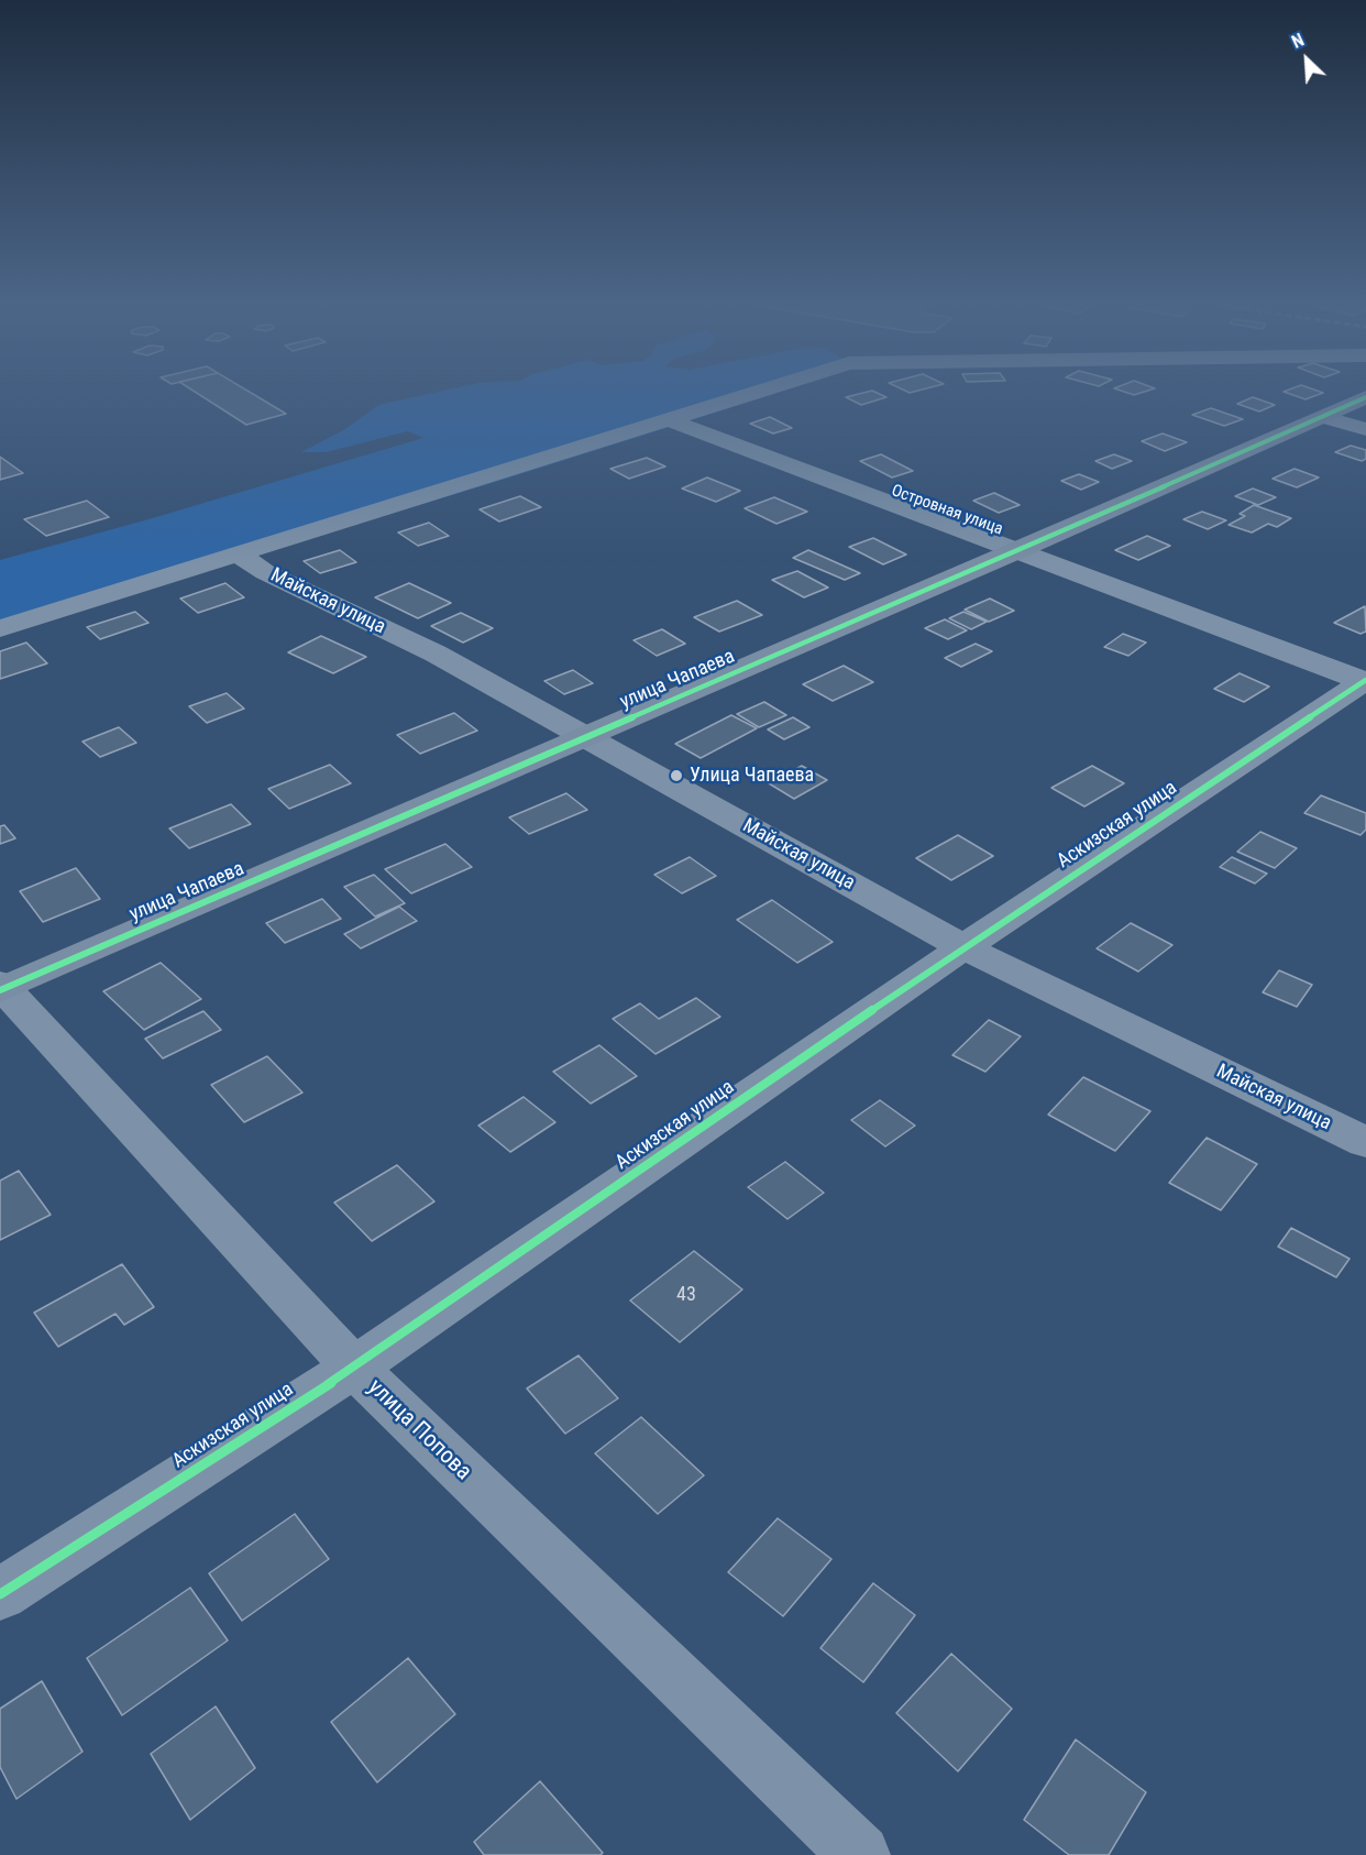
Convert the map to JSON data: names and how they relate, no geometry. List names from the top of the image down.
{
  "streets": {
    "street": [
      "Островная улица",
      "Майская улица",
      "улица Чапаева",
      "Аскизская улица",
      "улица Попова"
    ]
  },
  "crossings": [
    ["Островная улица", "улица Чапаева"],
    ["Островная улица", "Аскизская улица"],
    ["Майская улица", "улица Чапаева"],
    ["Майская улица", "Аскизская улица"],
    ["улица Чапаева", "улица Попова"],
    ["Аскизская улица", "улица Попова"]
  ],
  "places": ["Улица Чапаева"],
  "house_numbers": ["43"],
  "north": "top left"
}
